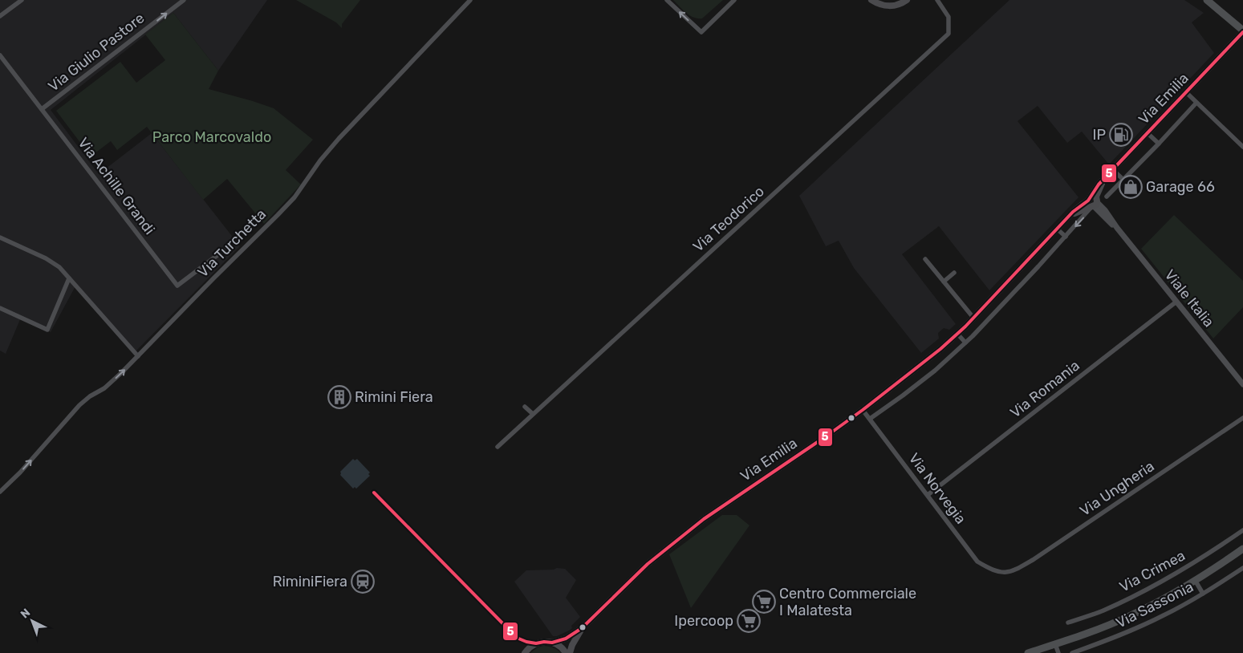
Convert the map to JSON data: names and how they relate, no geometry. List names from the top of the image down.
{
  "streets": {
    "main road": ["Via Emilia"],
    "street": [
      "Via Giulio Pastore",
      "Via Achille Grandi",
      "Via Teodorico",
      "Via Turchetta",
      "Viale Italia",
      "Via Romania",
      "Via Norvegia",
      "Via Ungheria",
      "Via Crimea",
      "Via Sassonia"
    ]
  },
  "crossings": [
    ["Via Giulio Pastore", "Via Achille Grandi"],
    ["Via Emilia", "Viale Italia"],
    ["Via Emilia", "Via Norvegia"],
    ["Viale Italia", "Via Romania"],
    ["Via Romania", "Via Norvegia"],
    ["Via Norvegia", "Via Ungheria"]
  ],
  "one_way": ["Via Giulio Pastore"],
  "parks": ["Parco Marcovaldo"],
  "places": {
    "fuel station": ["IP"],
    "shop": ["Garage 66"],
    "building": ["Rimini Fiera"],
    "station": ["RiminiFiera"],
    "supermarket": ["Centro Commerciale I Malatesta", "Ipercoop"]
  },
  "lines": ["transit line 5"],
  "north": "top left"
}
